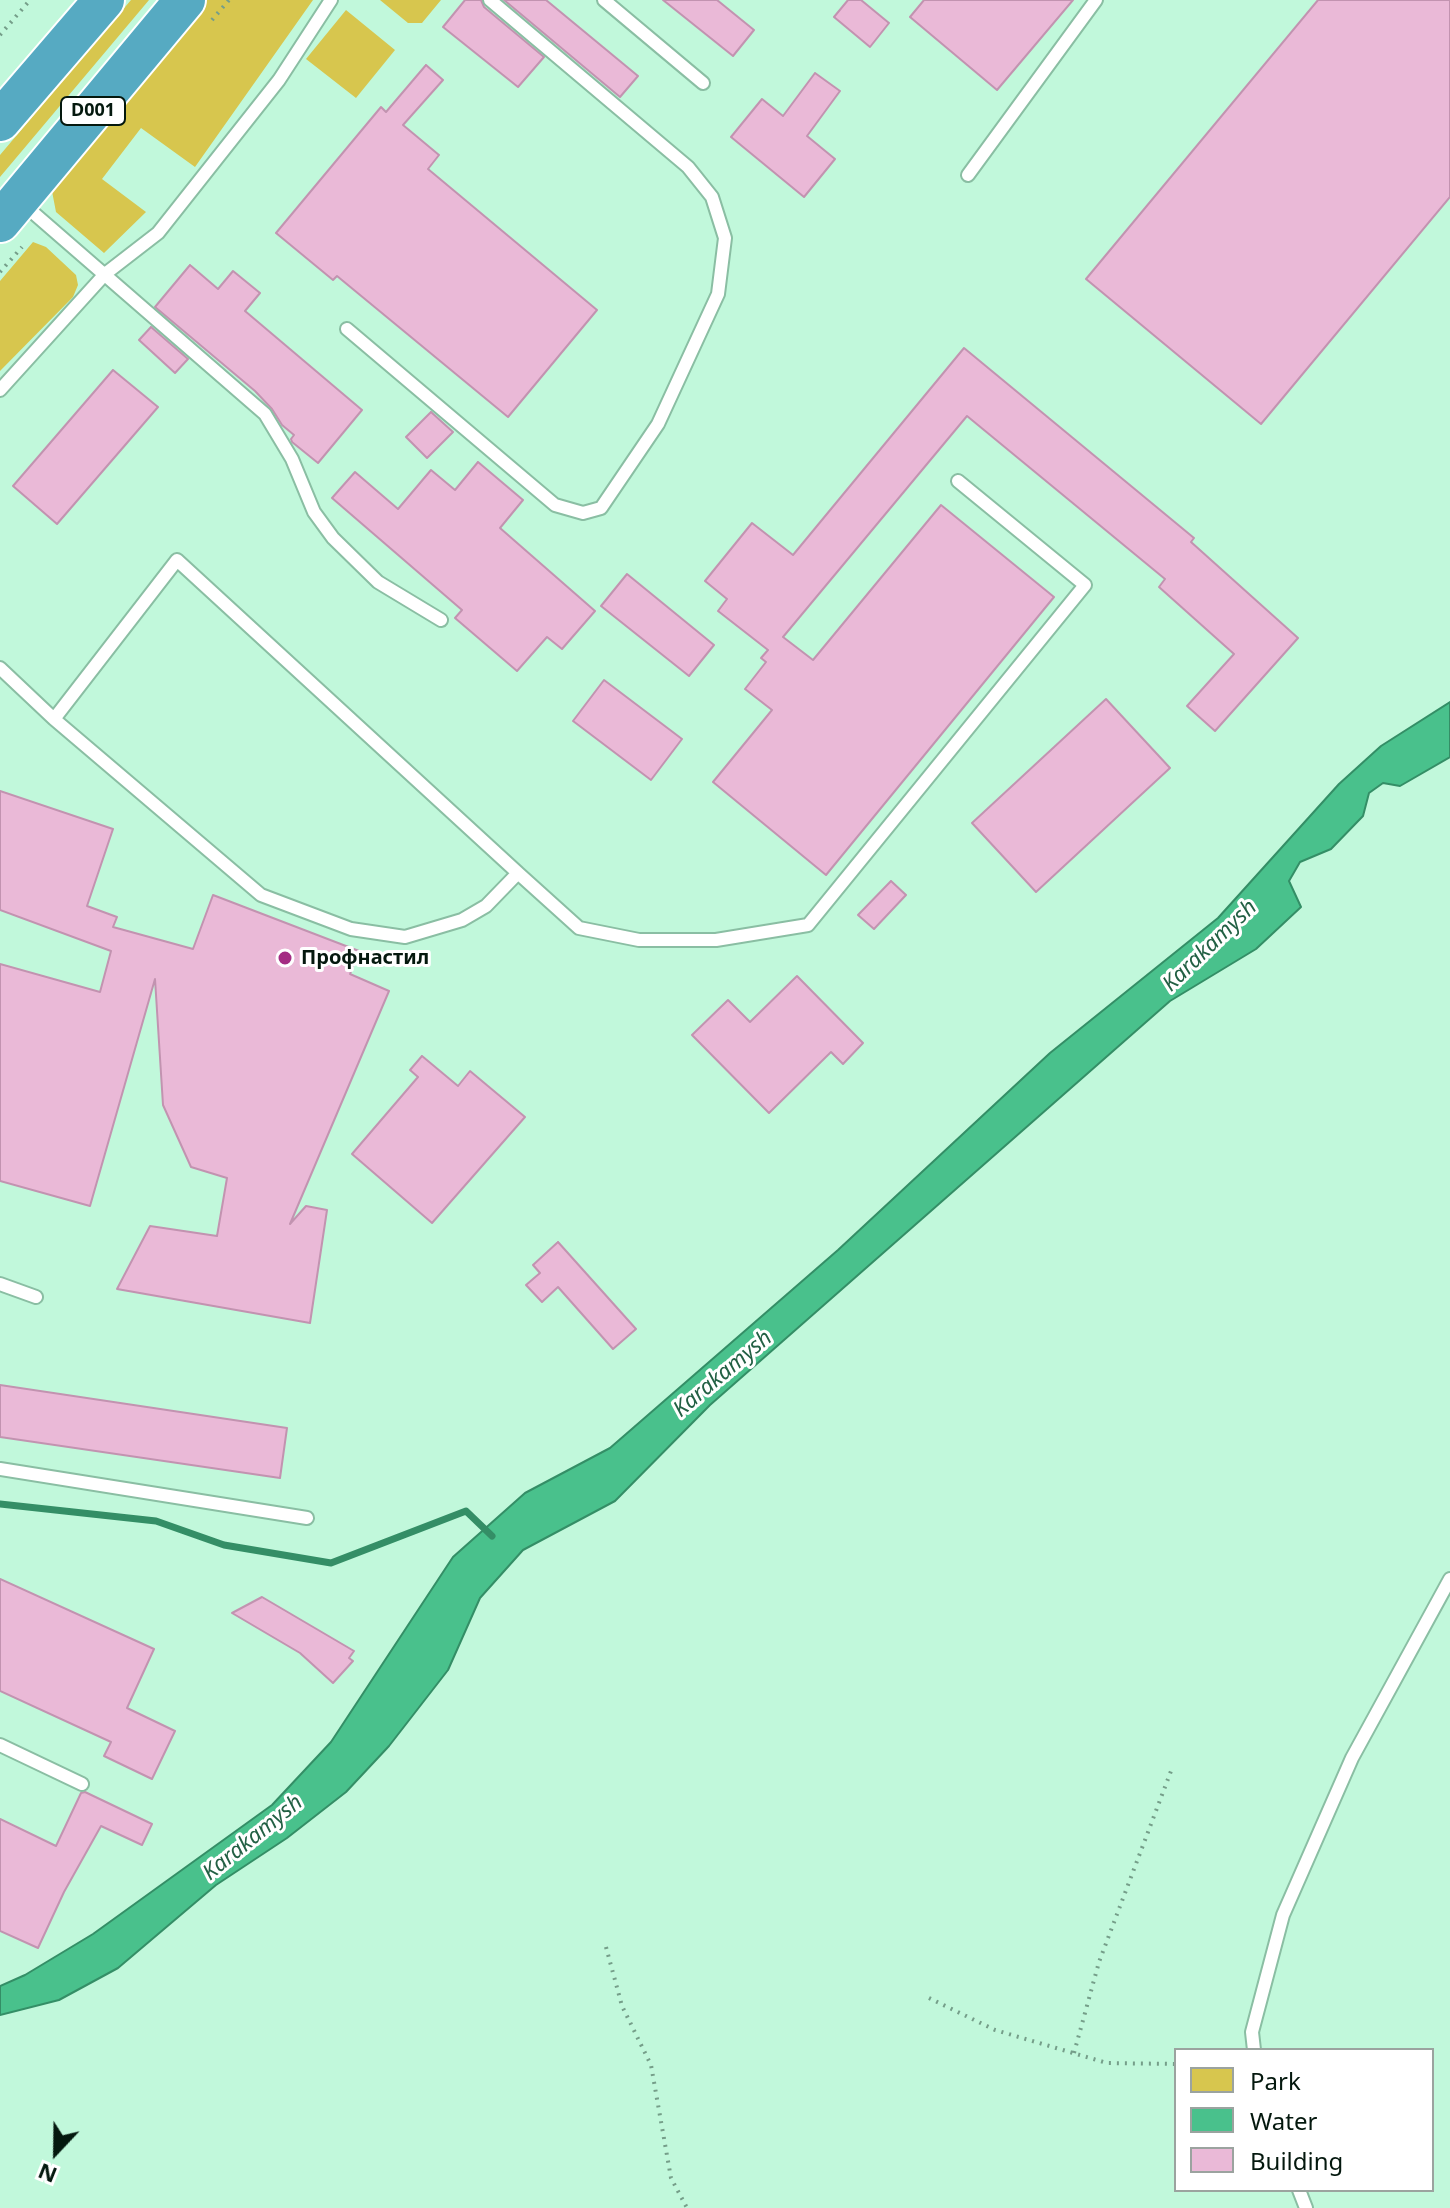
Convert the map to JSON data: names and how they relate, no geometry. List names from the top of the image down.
{
  "streets": {
    "highway": ["D001"]
  },
  "water": ["Karakamysh"],
  "places": ["Профнастил"],
  "legend": ["Park", "Water", "Building"],
  "north": "bottom"
}
